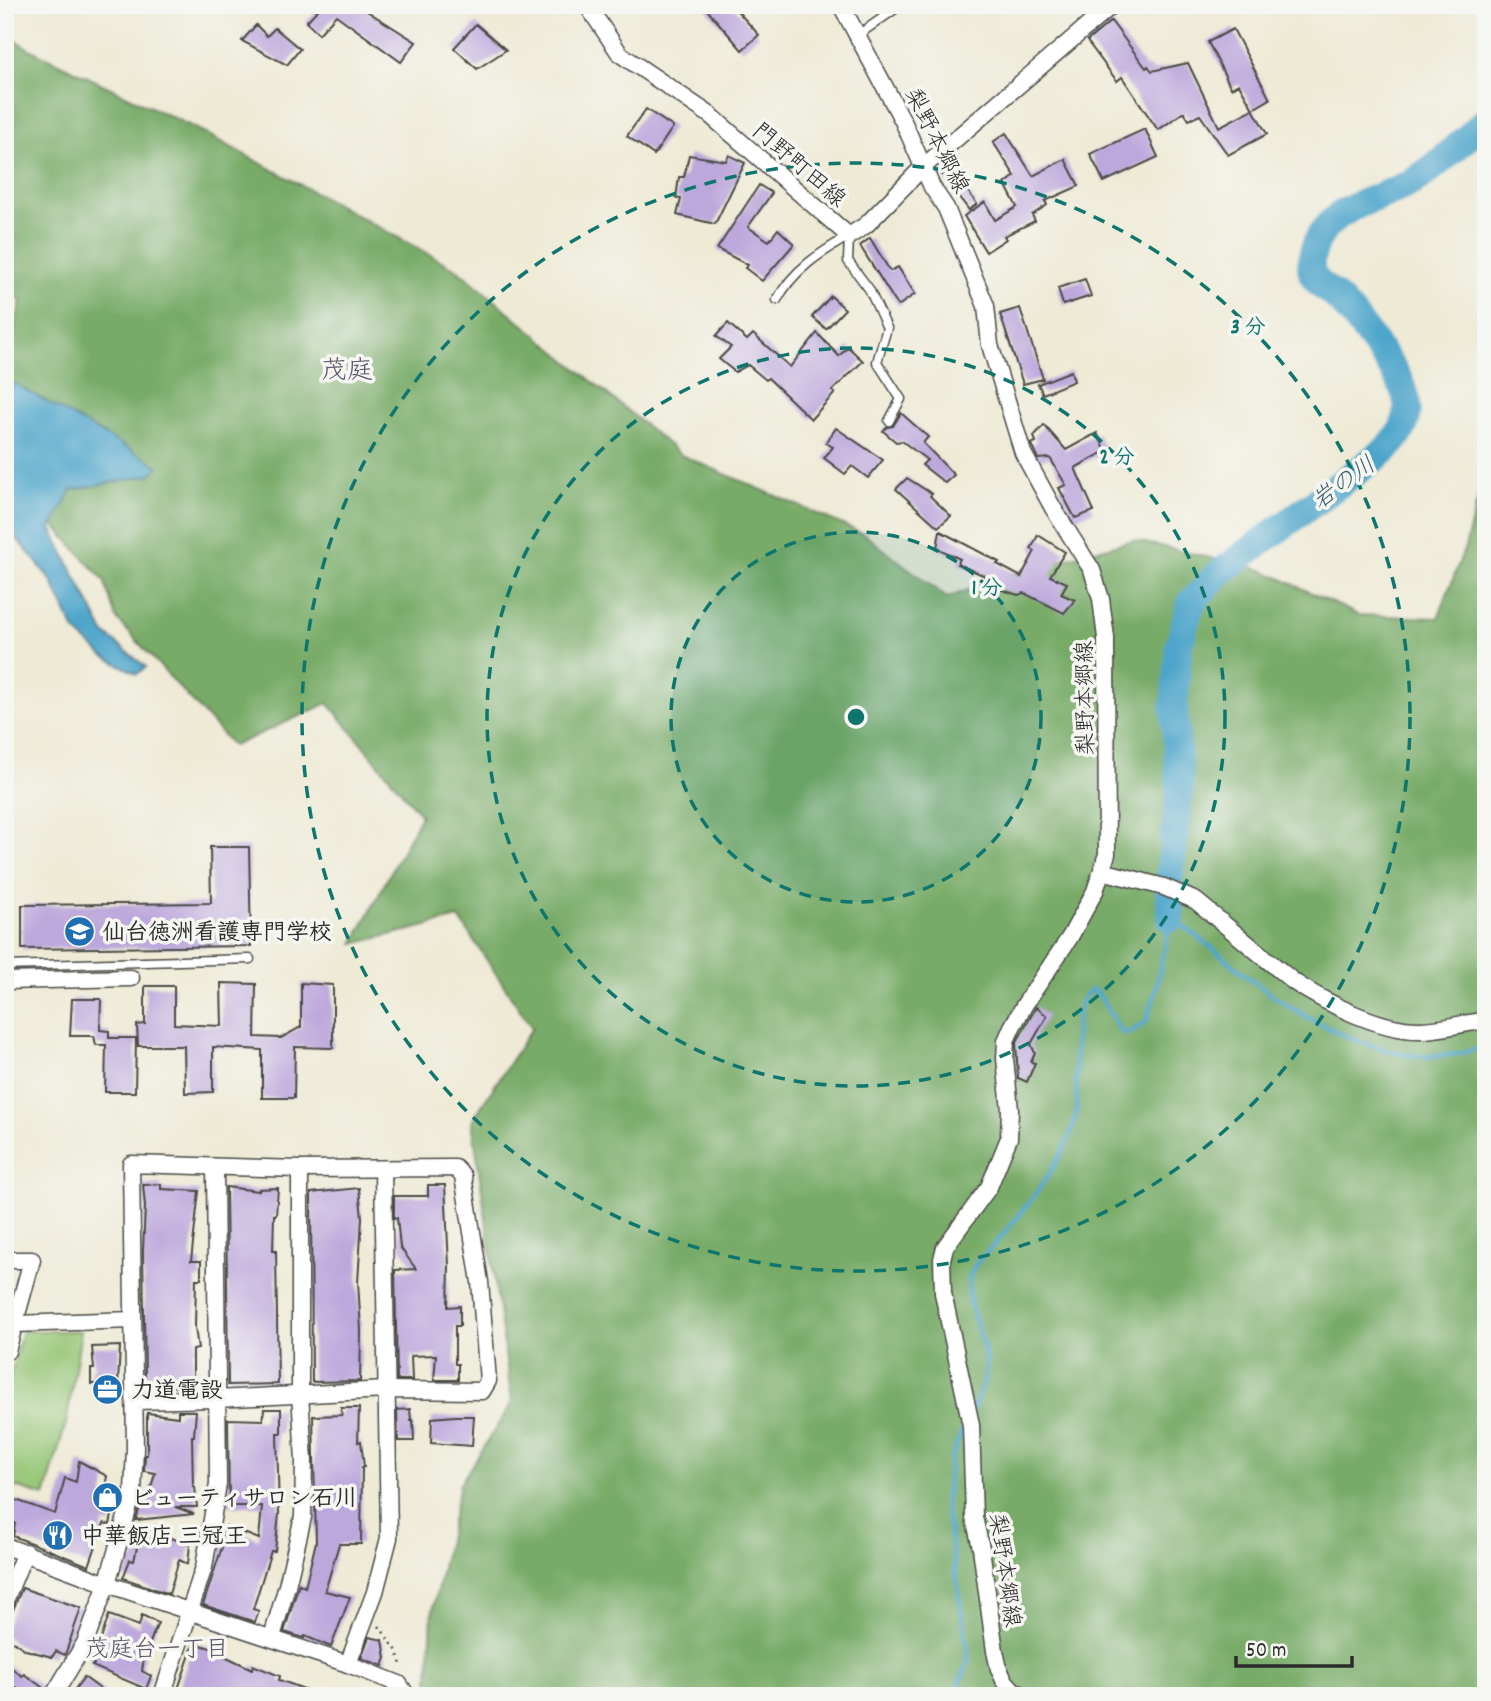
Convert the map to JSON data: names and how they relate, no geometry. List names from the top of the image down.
{
  "streets": {
    "street": ["梨野本郷線", "門野町田線"]
  },
  "crossings": [
    ["梨野本郷線", "門野町田線"]
  ],
  "districts": ["茂庭", "茂庭台一丁目"],
  "water": ["岩の川"],
  "places": {
    "school or university": ["仙台徳洲看護専門学校"],
    "office": ["力道電設"],
    "shop": ["ビューティサロン石川"],
    "restaurant": ["中華飯店 三冠王"]
  },
  "scale_bar": "50 m",
  "rings": ["3 分", "2 分", "1 分"]
}
